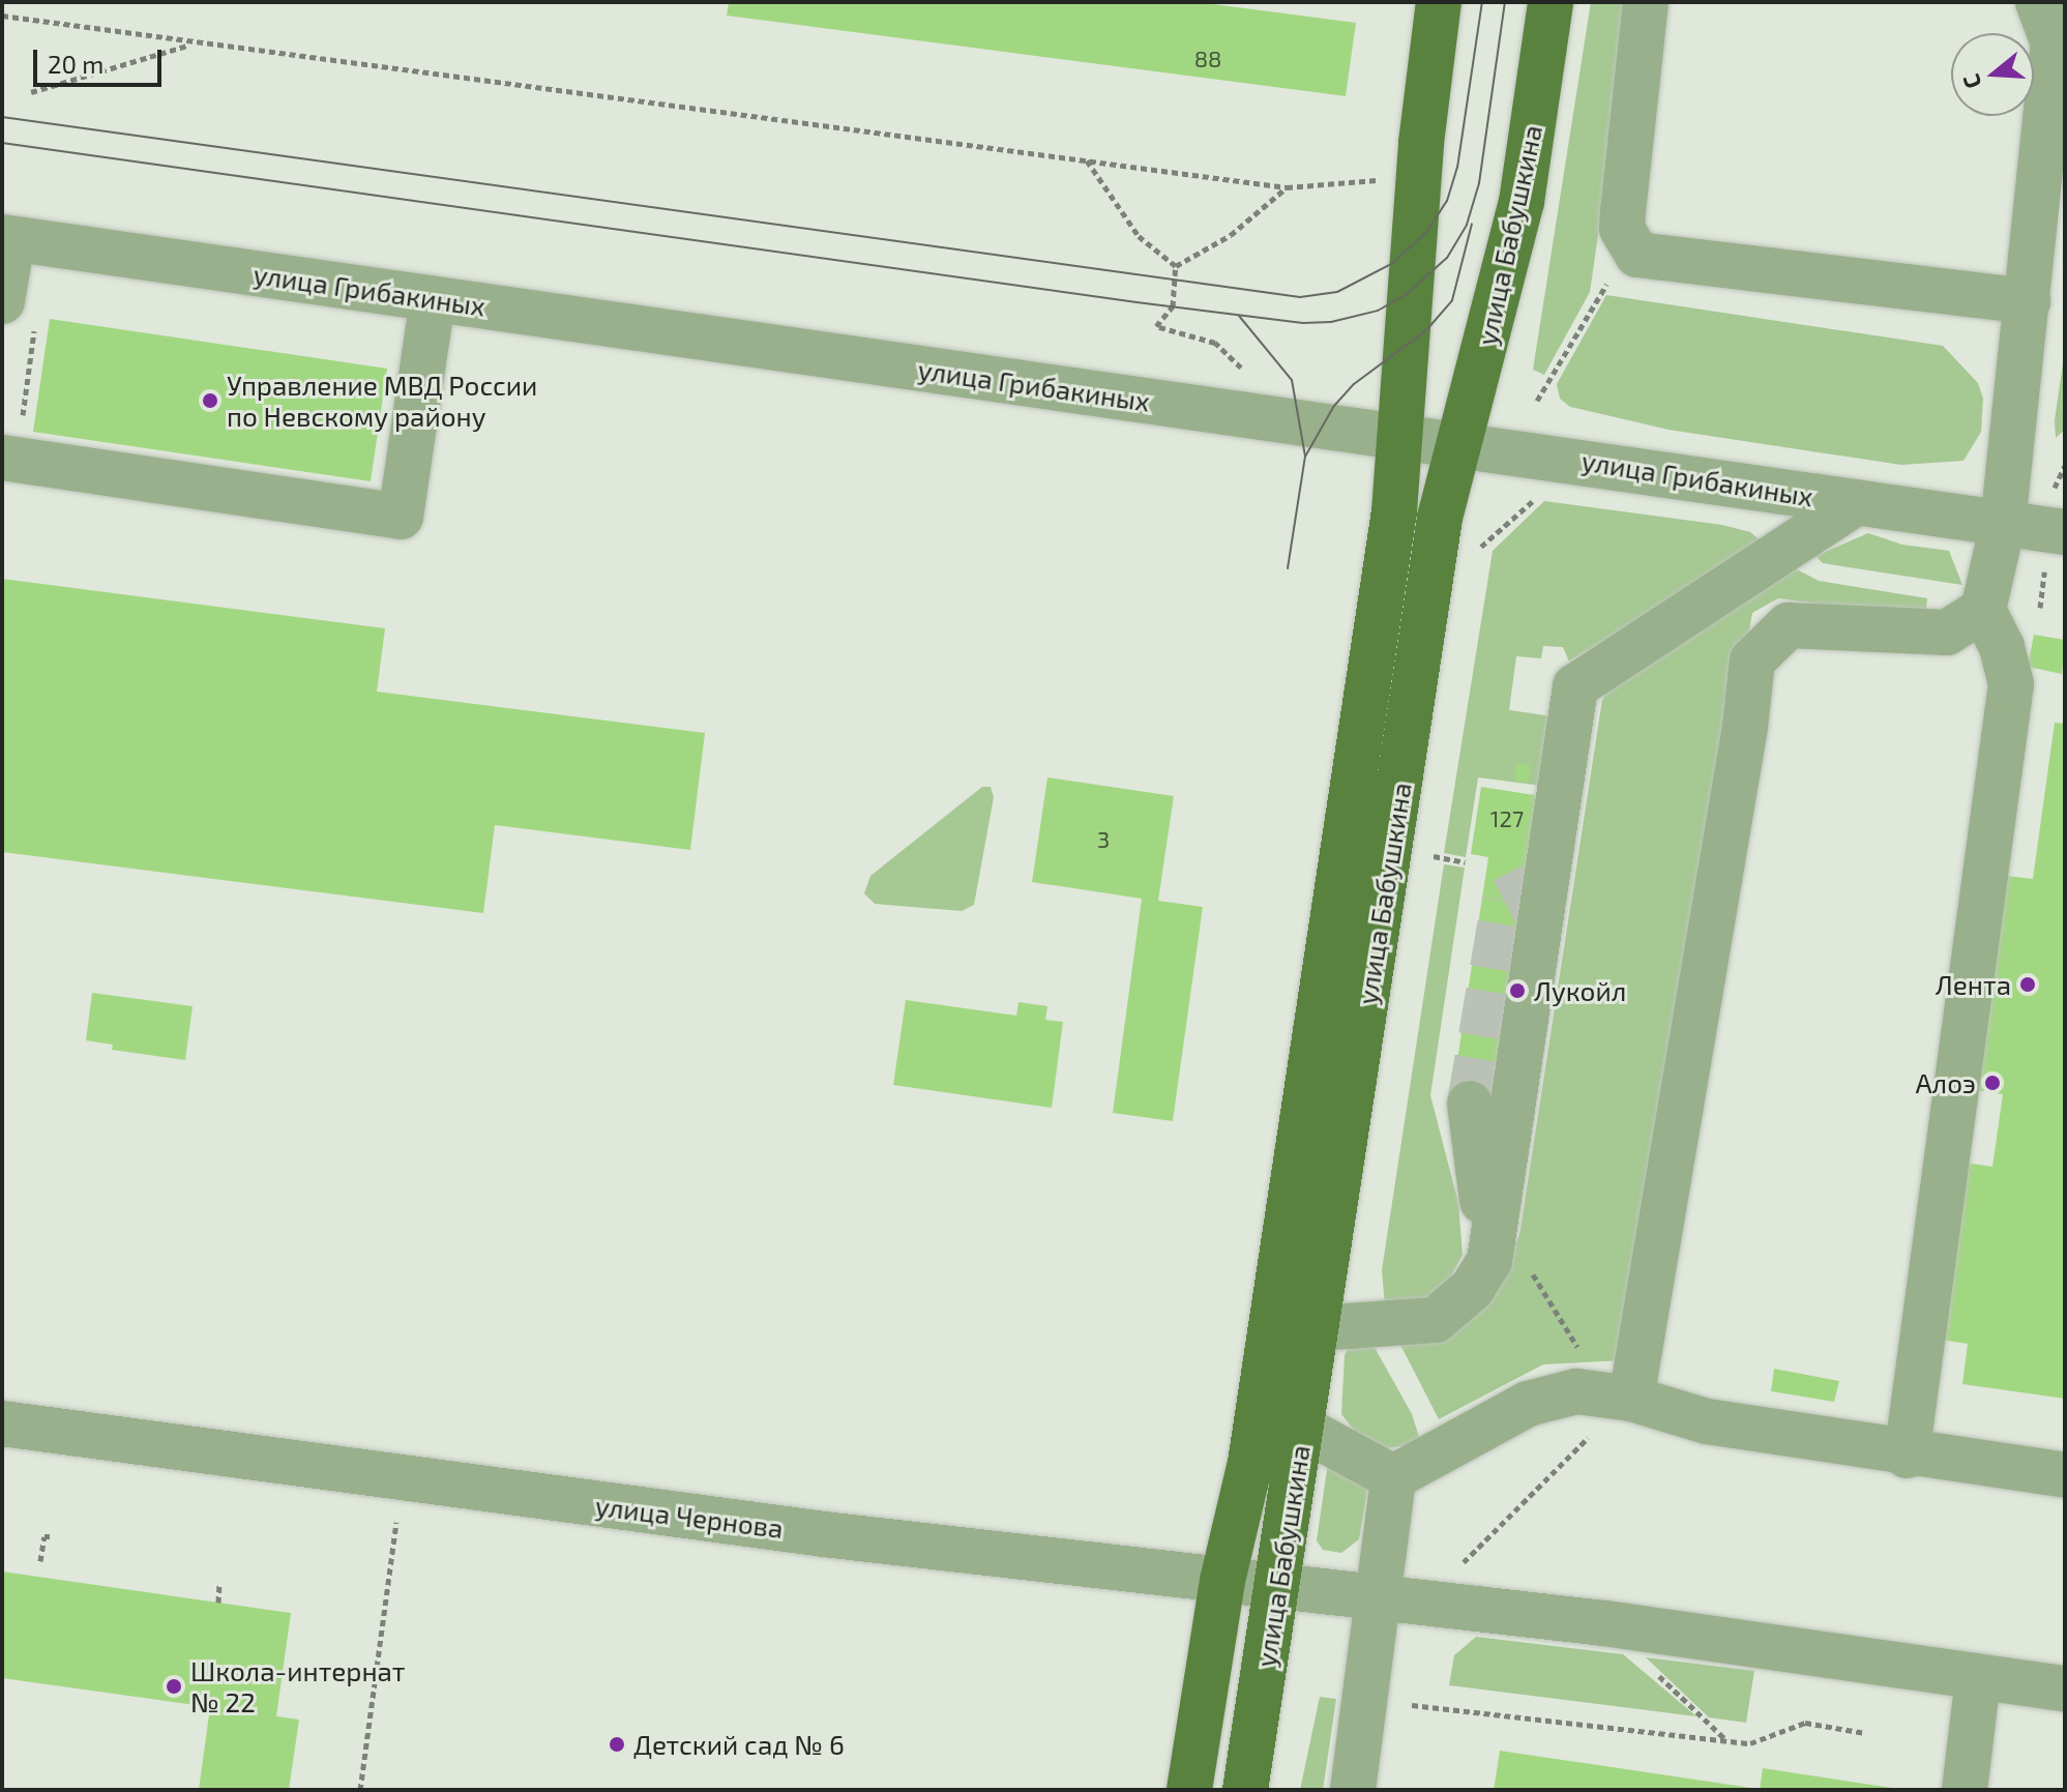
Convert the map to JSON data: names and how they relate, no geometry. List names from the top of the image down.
{
  "streets": {
    "main road": ["улица Бабушкина"],
    "street": ["улица Грибакиных", "улица Чернова"]
  },
  "crossings": [
    ["улица Бабушкина", "улица Грибакиных"],
    ["улица Бабушкина", "улица Чернова"]
  ],
  "places": [
    "Управление МВД России по Невскому району",
    "Лента",
    "Лукойл",
    "Алоэ",
    "Школа-интернат № 22",
    "Детский сад № 6"
  ],
  "house_numbers": ["88", "127", "3"],
  "scale_bar": "20 m",
  "north": "left"
}
